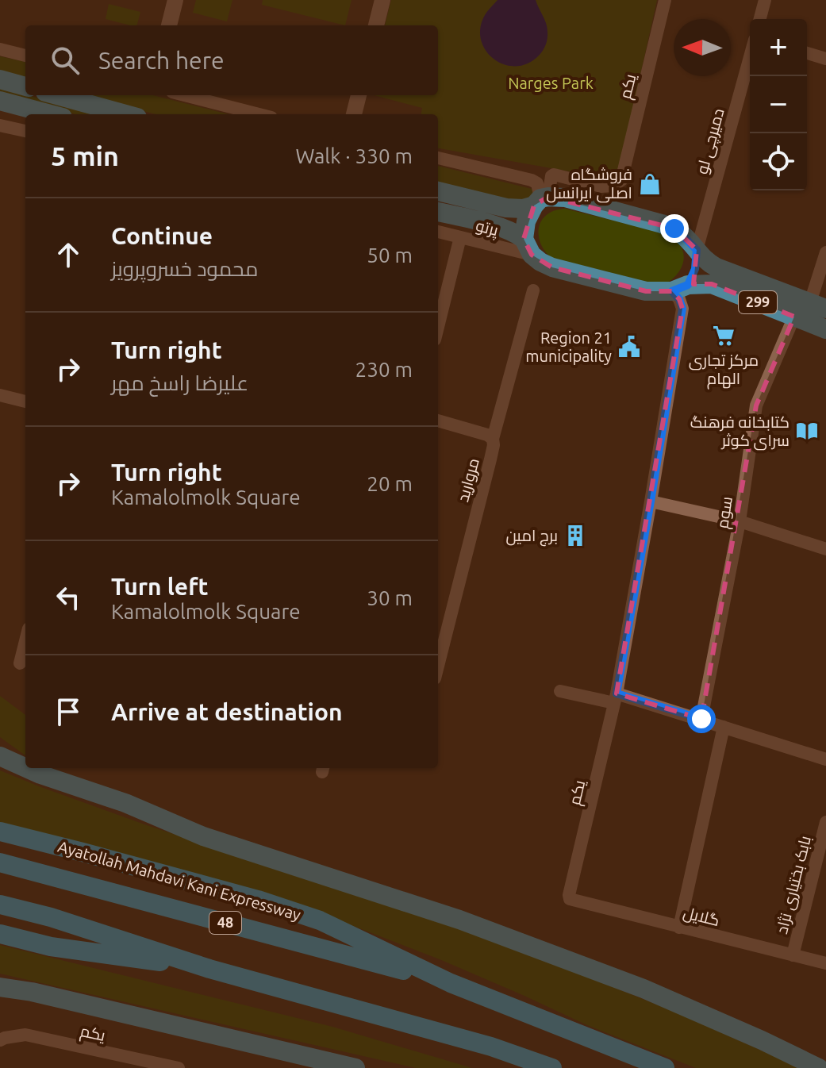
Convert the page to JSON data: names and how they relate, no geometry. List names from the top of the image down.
{
  "streets": {
    "highway": ["Ayatollah Mahdavi Kani Expressway", "48"],
    "main road": ["299"],
    "street": [
      "یکم",
      "دمیرچی لو",
      "پرتو",
      "مروارید",
      "سوم",
      "بابک بختیاری نژاد",
      "گلایل"
    ]
  },
  "crossings": [
    ["یکم", "299"],
    ["یکم", "گلایل"],
    ["دمیرچی لو", "299"],
    ["299", "سوم"],
    ["Ayatollah Mahdavi Kani Expressway", "48"],
    ["بابک بختیاری نژاد", "گلایل"]
  ],
  "parks": ["Narges Park"],
  "places": {
    "shop": ["فروشگاه اصلی ایرانسل"],
    "supermarket": ["مرکز تجاری الهام"],
    "public building": ["Region 21 municipality"],
    "library": ["کتابخانه فرهنگ سرای کوثر"],
    "building": ["برج امین"]
  },
  "north": "left",
  "page": {
    "map_buttons": ["+", "−"],
    "search": "Search here",
    "heading": ["5 min", "Walk · 330 m"],
    "list": [
      ["Continue", "محمود خسروپرویز", "50 m"],
      ["Turn right", "علیرضا راسخ مهر", "230 m"],
      ["Turn right", "Kamalolmolk Square", "20 m"],
      ["Turn left", "Kamalolmolk Square", "30 m"],
      "Arrive at destination"
    ]
  }
}
